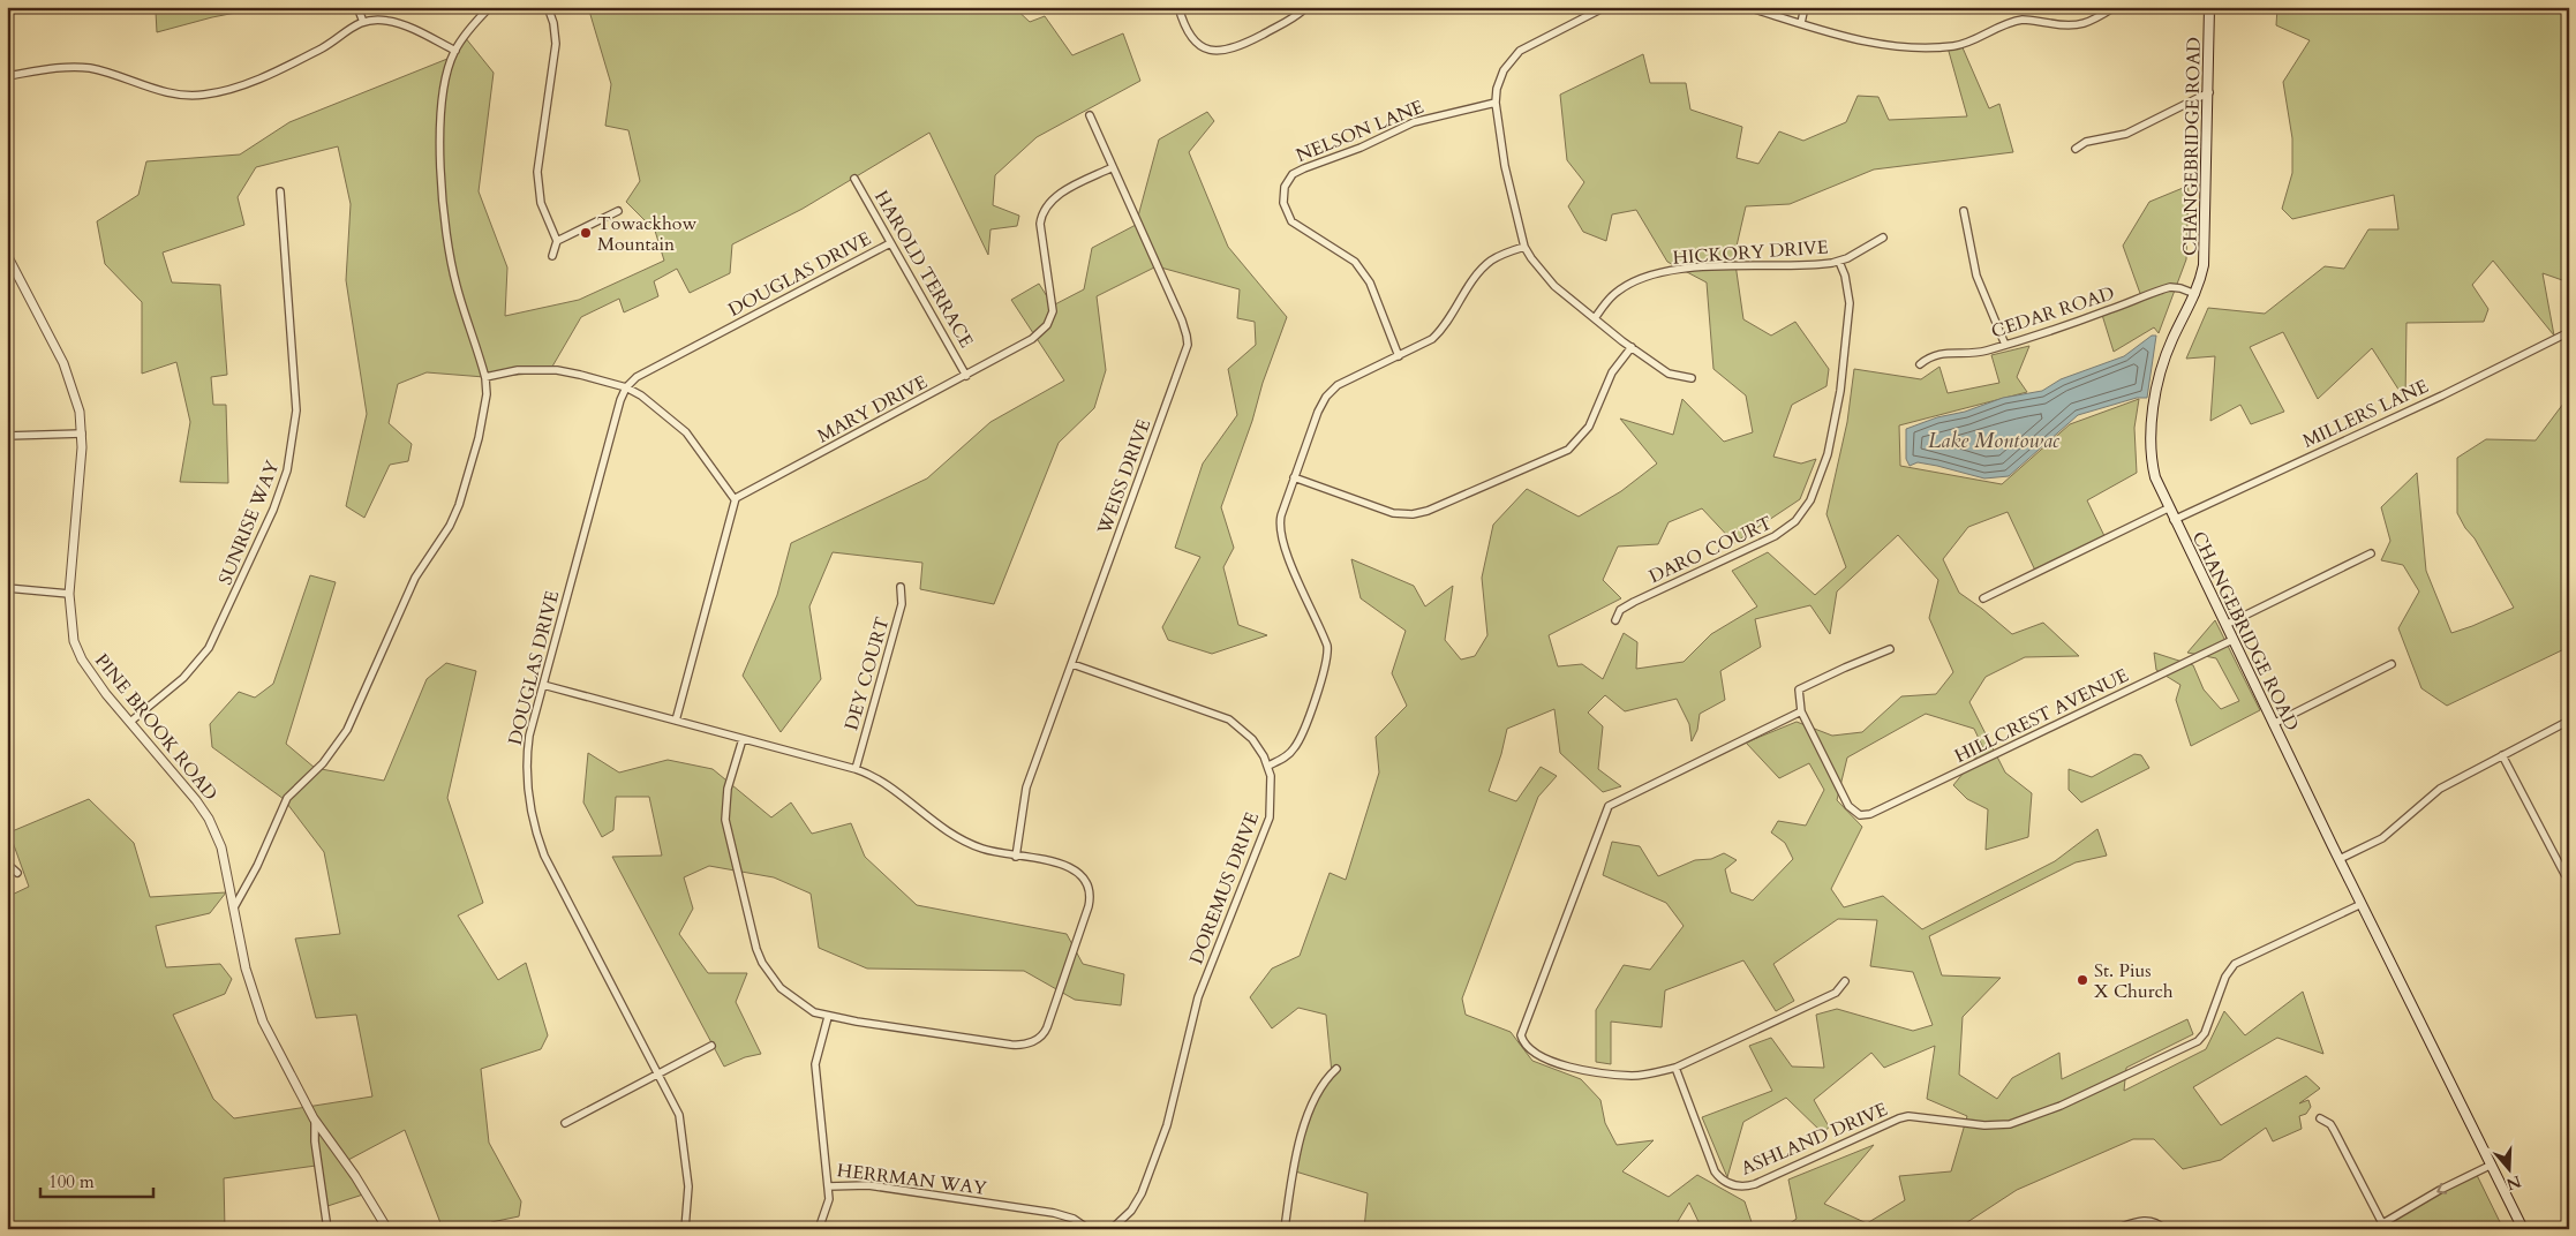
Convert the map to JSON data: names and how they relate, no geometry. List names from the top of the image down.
{
  "streets": {
    "main road": ["CHANGEBRIDGE ROAD"],
    "street": [
      "NELSON LANE",
      "HICKORY DRIVE",
      "HAROLD TERRACE",
      "DOUGLAS DRIVE",
      "CEDAR ROAD",
      "MARY DRIVE",
      "MILLERS LANE",
      "WEISS DRIVE",
      "SUNRISE WAY",
      "DARO COURT",
      "DEY COURT",
      "HILLCREST AVENUE",
      "PINE BROOK ROAD",
      "DOREMUS DRIVE",
      "ASHLAND DRIVE",
      "HERRMAN WAY"
    ]
  },
  "crossings": [
    ["CHANGEBRIDGE ROAD", "CEDAR ROAD"],
    ["CHANGEBRIDGE ROAD", "MILLERS LANE"],
    ["CHANGEBRIDGE ROAD", "HILLCREST AVENUE"],
    ["CHANGEBRIDGE ROAD", "ASHLAND DRIVE"],
    ["HICKORY DRIVE", "DARO COURT"],
    ["HAROLD TERRACE", "DOUGLAS DRIVE"],
    ["HAROLD TERRACE", "MARY DRIVE"],
    ["MARY DRIVE", "WEISS DRIVE"],
    ["WEISS DRIVE", "DOREMUS DRIVE"],
    ["SUNRISE WAY", "PINE BROOK ROAD"]
  ],
  "water": ["Lake Montowac"],
  "places": ["Towackhow Mountain", "St. Pius X Church"],
  "scale_bar": "100 m",
  "north": "bottom"
}
